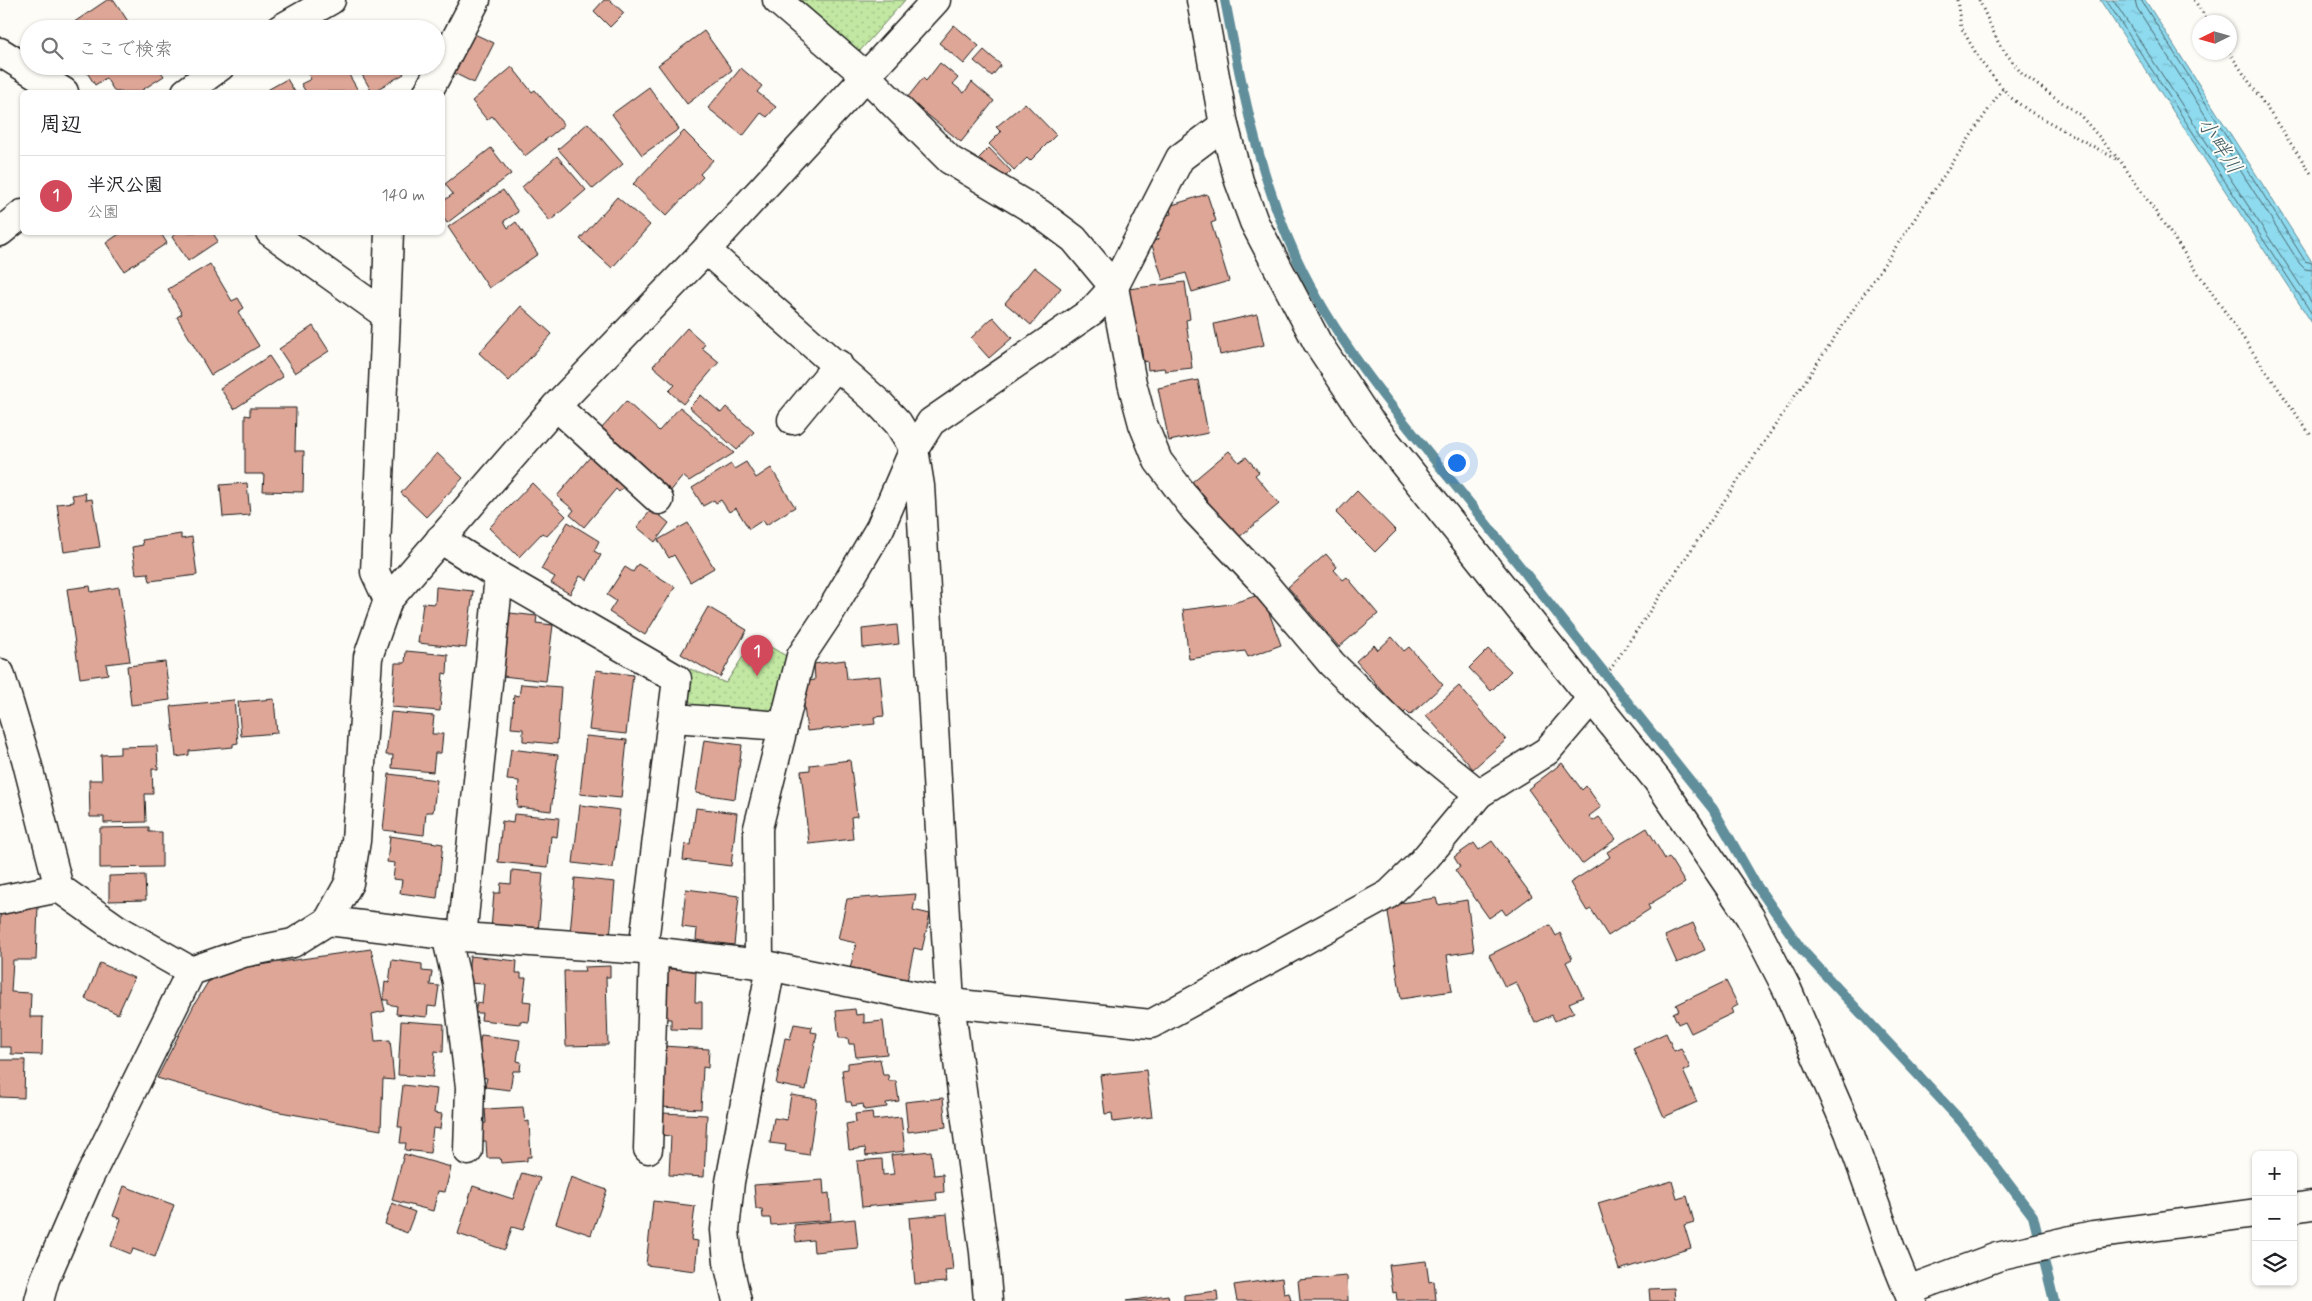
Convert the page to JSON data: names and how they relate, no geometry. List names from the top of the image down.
{
  "water": ["小畔川"],
  "north": "left",
  "page": {
    "search": "ここで検索",
    "heading": "周辺",
    "list": [
      {
        "mark": "1",
        "name": "半沢公園",
        "note": "公園",
        "value": "140 m"
      }
    ],
    "pins": "1",
    "map_buttons": ["+", "−"]
  }
}
